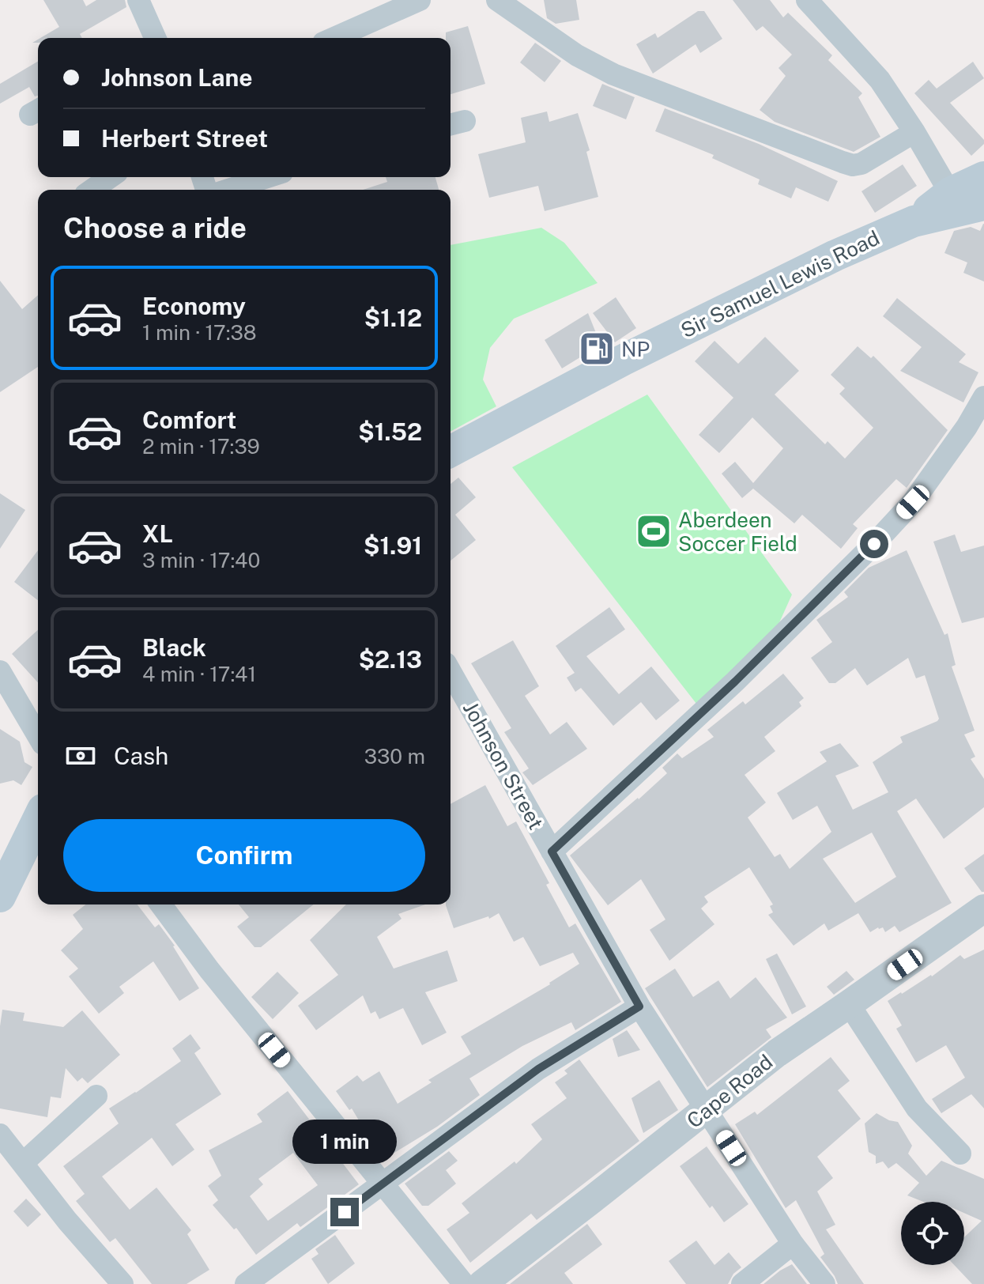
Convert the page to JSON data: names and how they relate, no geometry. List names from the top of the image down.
{
  "streets": {
    "main road": ["Sir Samuel Lewis Road"],
    "street": ["Johnson Street", "Cape Road"]
  },
  "crossings": [
    ["Johnson Street", "Cape Road"]
  ],
  "places": {
    "fuel station": ["NP"],
    "sports": ["Aberdeen Soccer Field"]
  },
  "page": {
    "banner": ["Johnson Lane", "Herbert Street"],
    "heading": "Choose a ride",
    "list": [
      {
        "name": "Economy",
        "note": "1 min · 17:38",
        "value": "$1.12"
      },
      {
        "name": "Comfort",
        "note": "2 min · 17:39",
        "value": "$1.52"
      },
      {
        "name": "XL",
        "note": "3 min · 17:40",
        "value": "$1.91"
      },
      {
        "name": "Black",
        "note": "4 min · 17:41",
        "value": "$2.13"
      }
    ],
    "pay": ["Cash", "330 m"],
    "buttons": "Confirm",
    "bubble": "1 min"
  }
}
